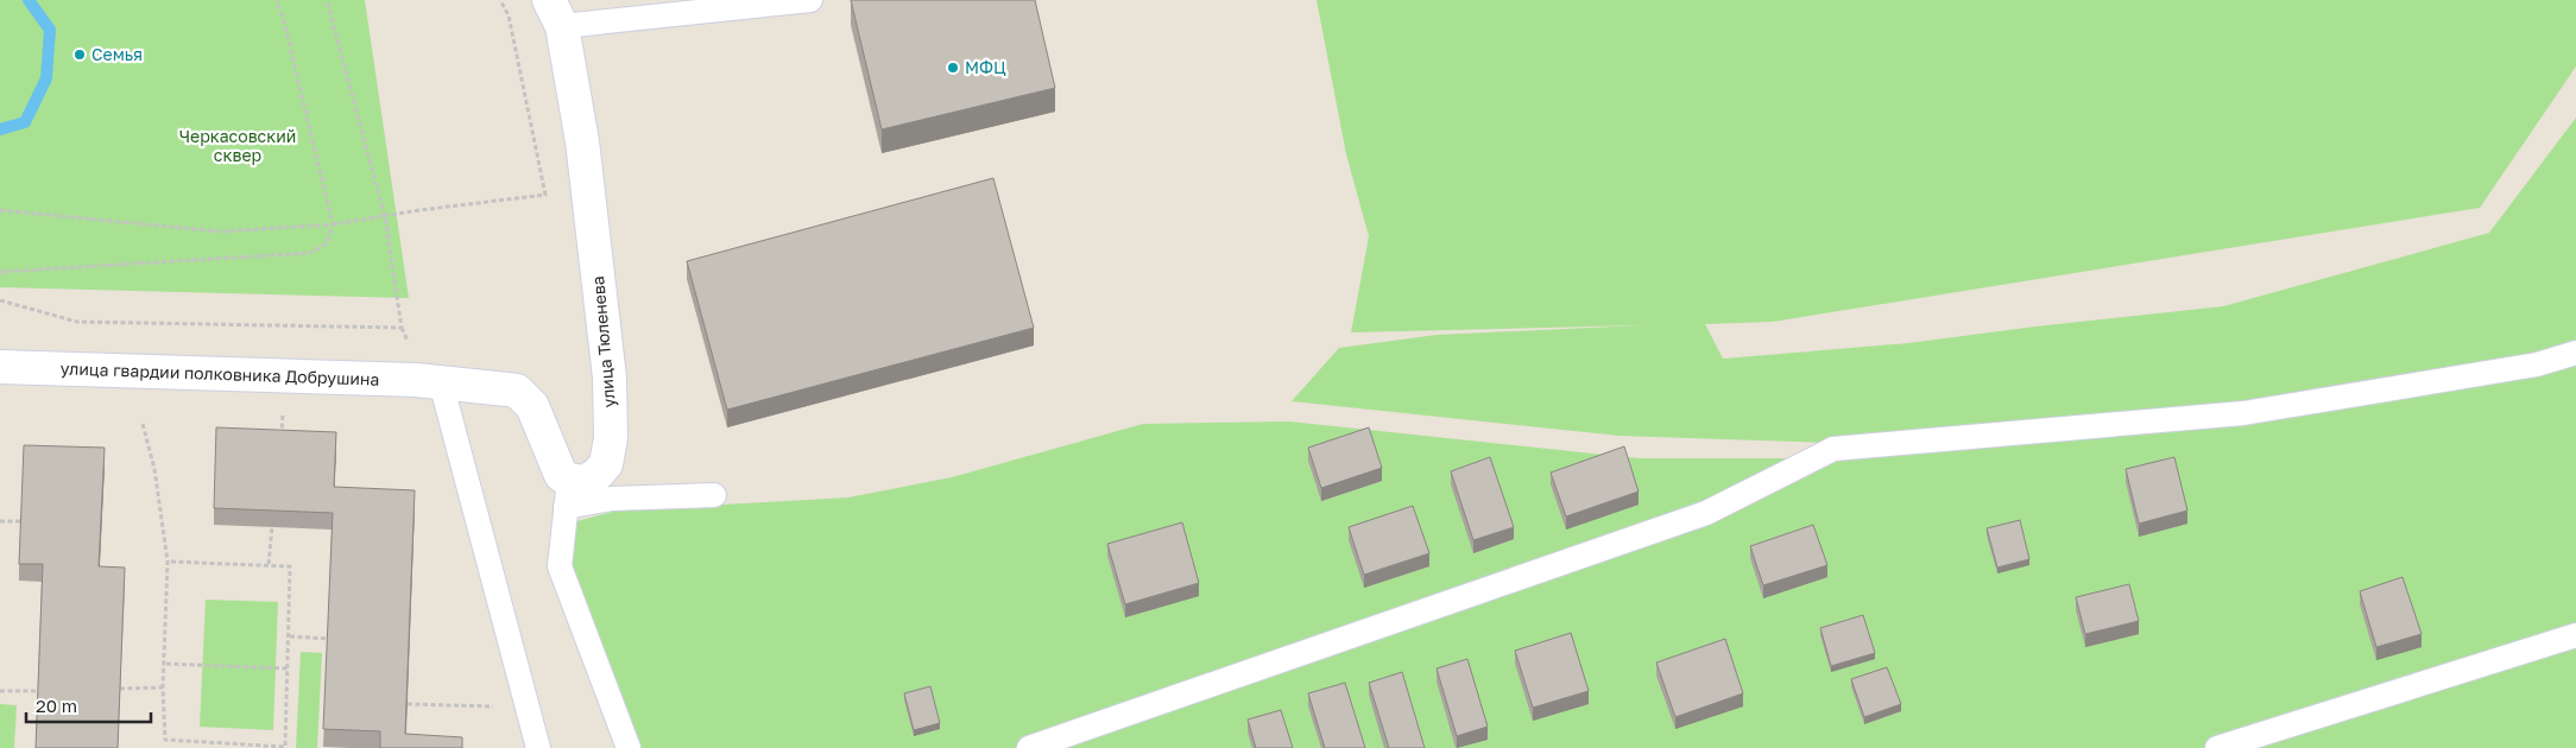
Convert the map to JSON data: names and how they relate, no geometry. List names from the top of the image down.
{
  "streets": {
    "street": ["улица Тюленева", "улица гвардии полковника Добрушина"]
  },
  "parks": ["Черкасовский сквер"],
  "places": ["Семья", "МФЦ"],
  "scale_bar": "20 m"
}
